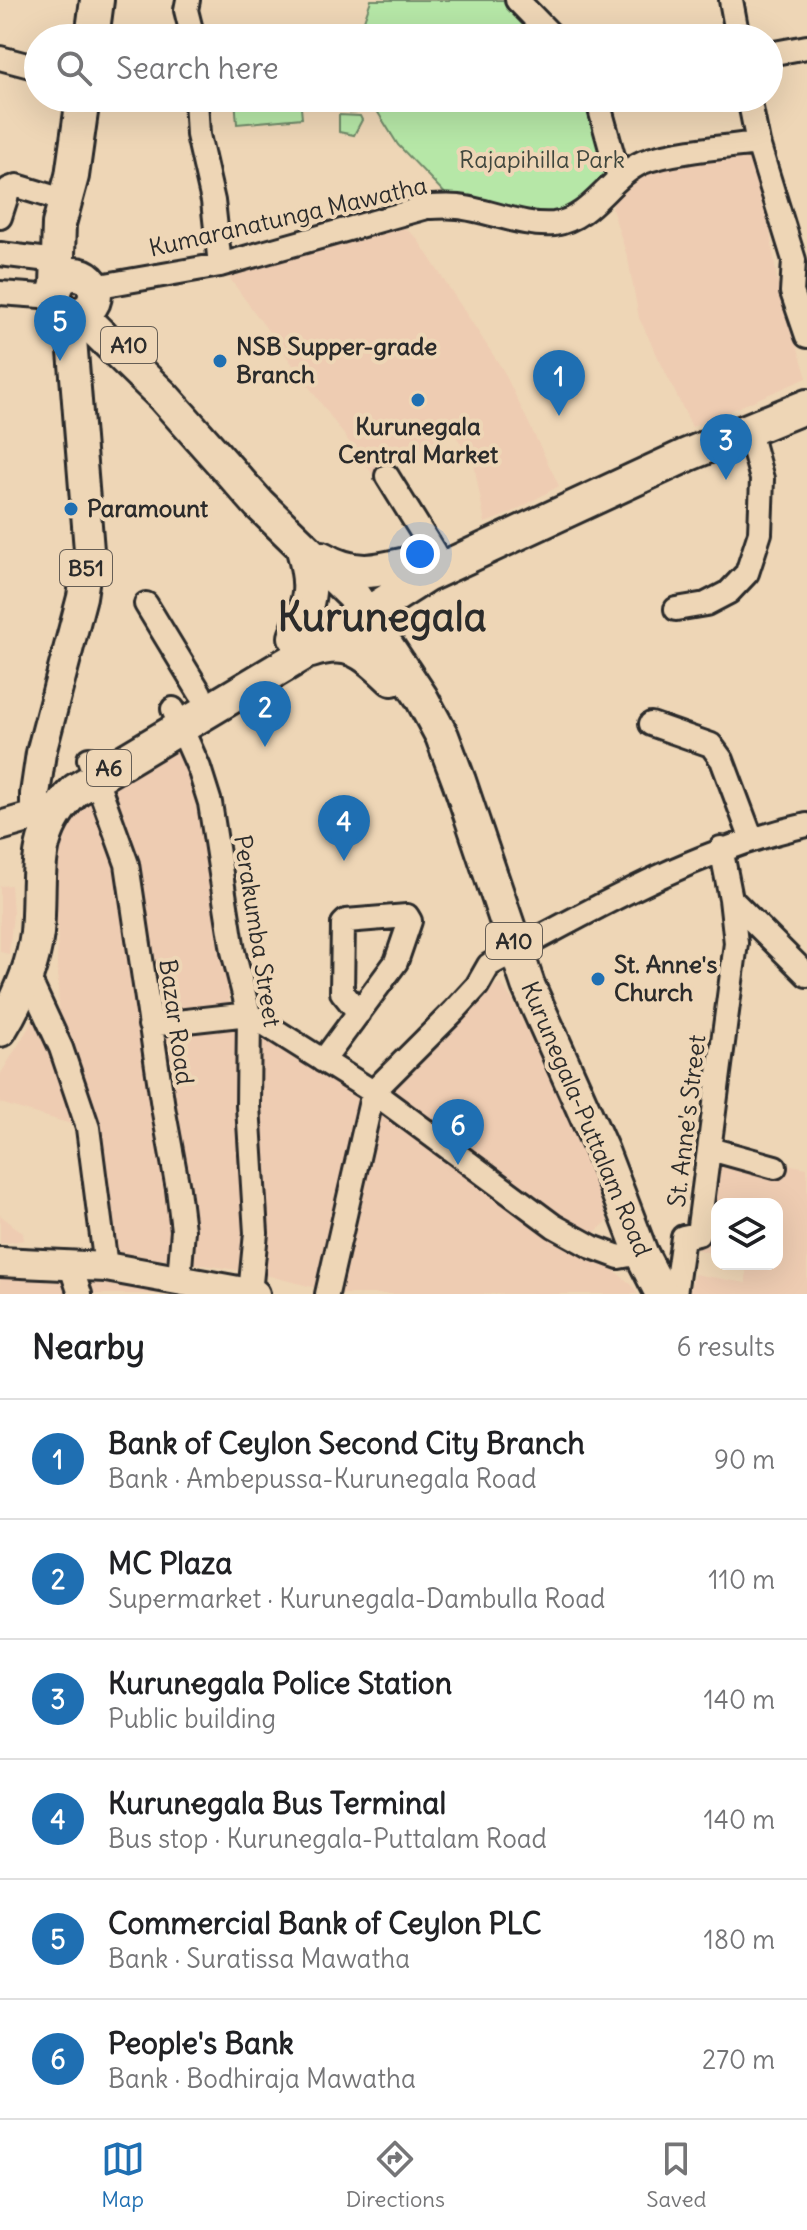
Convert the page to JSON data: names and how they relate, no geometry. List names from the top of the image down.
{
  "streets": {
    "highway": ["A10", "A6", "Kurunegala-Puttalam Road"],
    "main road": ["B51"],
    "street": [
      "Kumaranatunga Mawatha",
      "Perakumba Street",
      "Bazar Road",
      "St. Anne's Street"
    ]
  },
  "crossings": [
    ["Kumaranatunga Mawatha", "A10"],
    ["Kumaranatunga Mawatha", "B51"],
    ["A10", "B51"],
    ["A10", "A6"],
    ["A10", "Kurunegala-Puttalam Road"],
    ["B51", "A6"],
    ["A6", "Perakumba Street"],
    ["A6", "Bazar Road"],
    ["A6", "Kurunegala-Puttalam Road"]
  ],
  "districts": ["Kurunegala"],
  "parks": ["Rajapihilla Park"],
  "places": [
    "NSB Supper-grade Branch",
    "Kurunegala Central Market",
    "Paramount",
    "St. Anne's Church"
  ],
  "page": {
    "search": "Search here",
    "pins": [
      "5",
      "1",
      "3",
      "2",
      "4",
      "6"
    ],
    "heading": ["Nearby", "6 results"],
    "list": [
      {
        "mark": "1",
        "name": "Bank of Ceylon Second City Branch",
        "note": "Bank · Ambepussa-Kurunegala Road",
        "value": "90 m"
      },
      {
        "mark": "2",
        "name": "MC Plaza",
        "note": "Supermarket · Kurunegala-Dambulla Road",
        "value": "110 m"
      },
      {
        "mark": "3",
        "name": "Kurunegala Police Station",
        "note": "Public building",
        "value": "140 m"
      },
      {
        "mark": "4",
        "name": "Kurunegala Bus Terminal",
        "note": "Bus stop · Kurunegala-Puttalam Road",
        "value": "140 m"
      },
      {
        "mark": "5",
        "name": "Commercial Bank of Ceylon PLC",
        "note": "Bank · Suratissa Mawatha",
        "value": "180 m"
      },
      {
        "mark": "6",
        "name": "People's Bank",
        "note": "Bank · Bodhiraja Mawatha",
        "value": "270 m"
      }
    ],
    "nav": ["Map", "Directions", "Saved"]
  }
}
